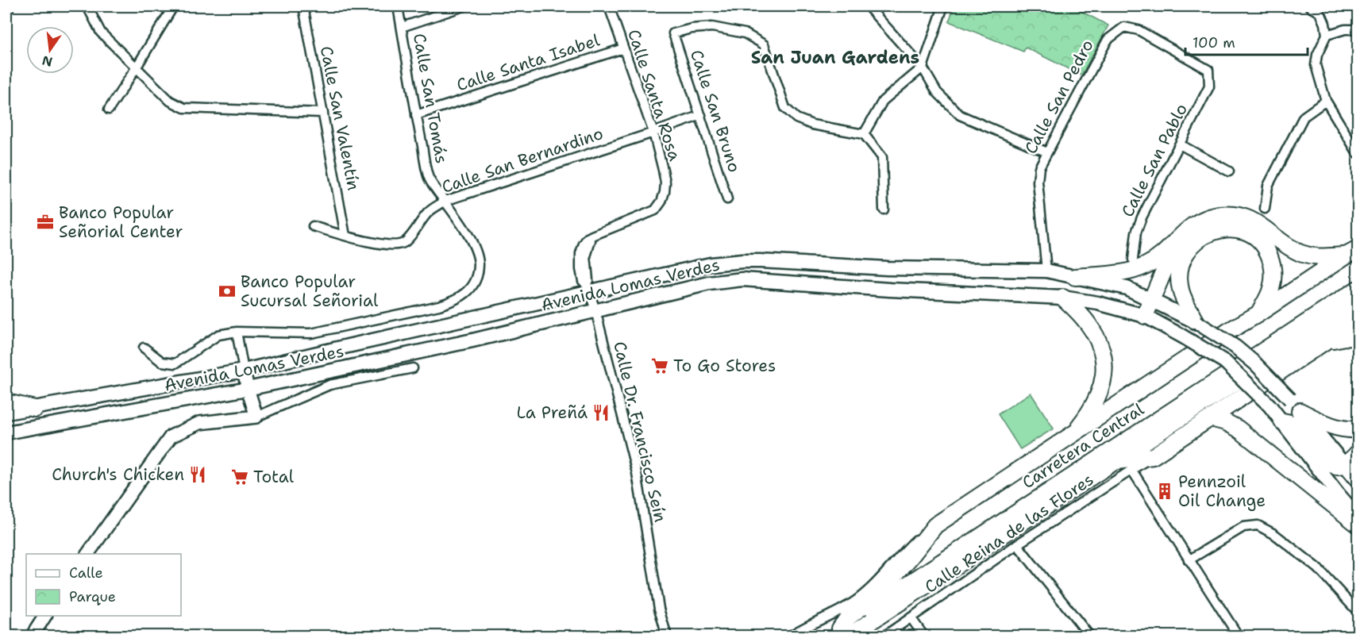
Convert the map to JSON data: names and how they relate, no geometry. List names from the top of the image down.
{
  "streets": {
    "highway": ["Carretera Central"],
    "main road": ["Avenida Lomas Verdes"],
    "street": [
      "Calle Santa Isabel",
      "Calle Santa Rosa",
      "Calle San Pedro",
      "Calle San Tomás",
      "Calle San Bruno",
      "Calle San Valentín",
      "Calle San Bernardino",
      "Calle San Pablo",
      "Calle Dr. Francisco Seín",
      "Calle Reina de las Flores"
    ]
  },
  "crossings": [
    ["Calle Santa Isabel", "Calle Santa Rosa"],
    ["Calle Santa Isabel", "Calle San Tomás"],
    ["Calle Santa Rosa", "Calle San Bernardino"],
    ["Calle Santa Rosa", "Avenida Lomas Verdes"],
    ["Calle Santa Rosa", "Calle Dr. Francisco Seín"],
    ["Calle San Pedro", "Calle San Pablo"],
    ["Calle San Pedro", "Avenida Lomas Verdes"],
    ["Calle San Tomás", "Calle San Bernardino"],
    ["Calle San Bruno", "Calle San Bernardino"],
    ["Calle San Valentín", "Calle San Bernardino"],
    ["Avenida Lomas Verdes", "Calle Dr. Francisco Seín"]
  ],
  "districts": ["San Juan Gardens"],
  "places": {
    "office": ["Banco Popular Señorial Center"],
    "bank": ["Banco Popular Sucursal Señorial"],
    "supermarket": ["To Go Stores", "Total"],
    "restaurant": ["La Preñá", "Church's Chicken"],
    "building": ["Pennzoil Oil Change"]
  },
  "legend": ["Calle", "Parque"],
  "scale_bar": "100 m",
  "north": "bottom"
}
